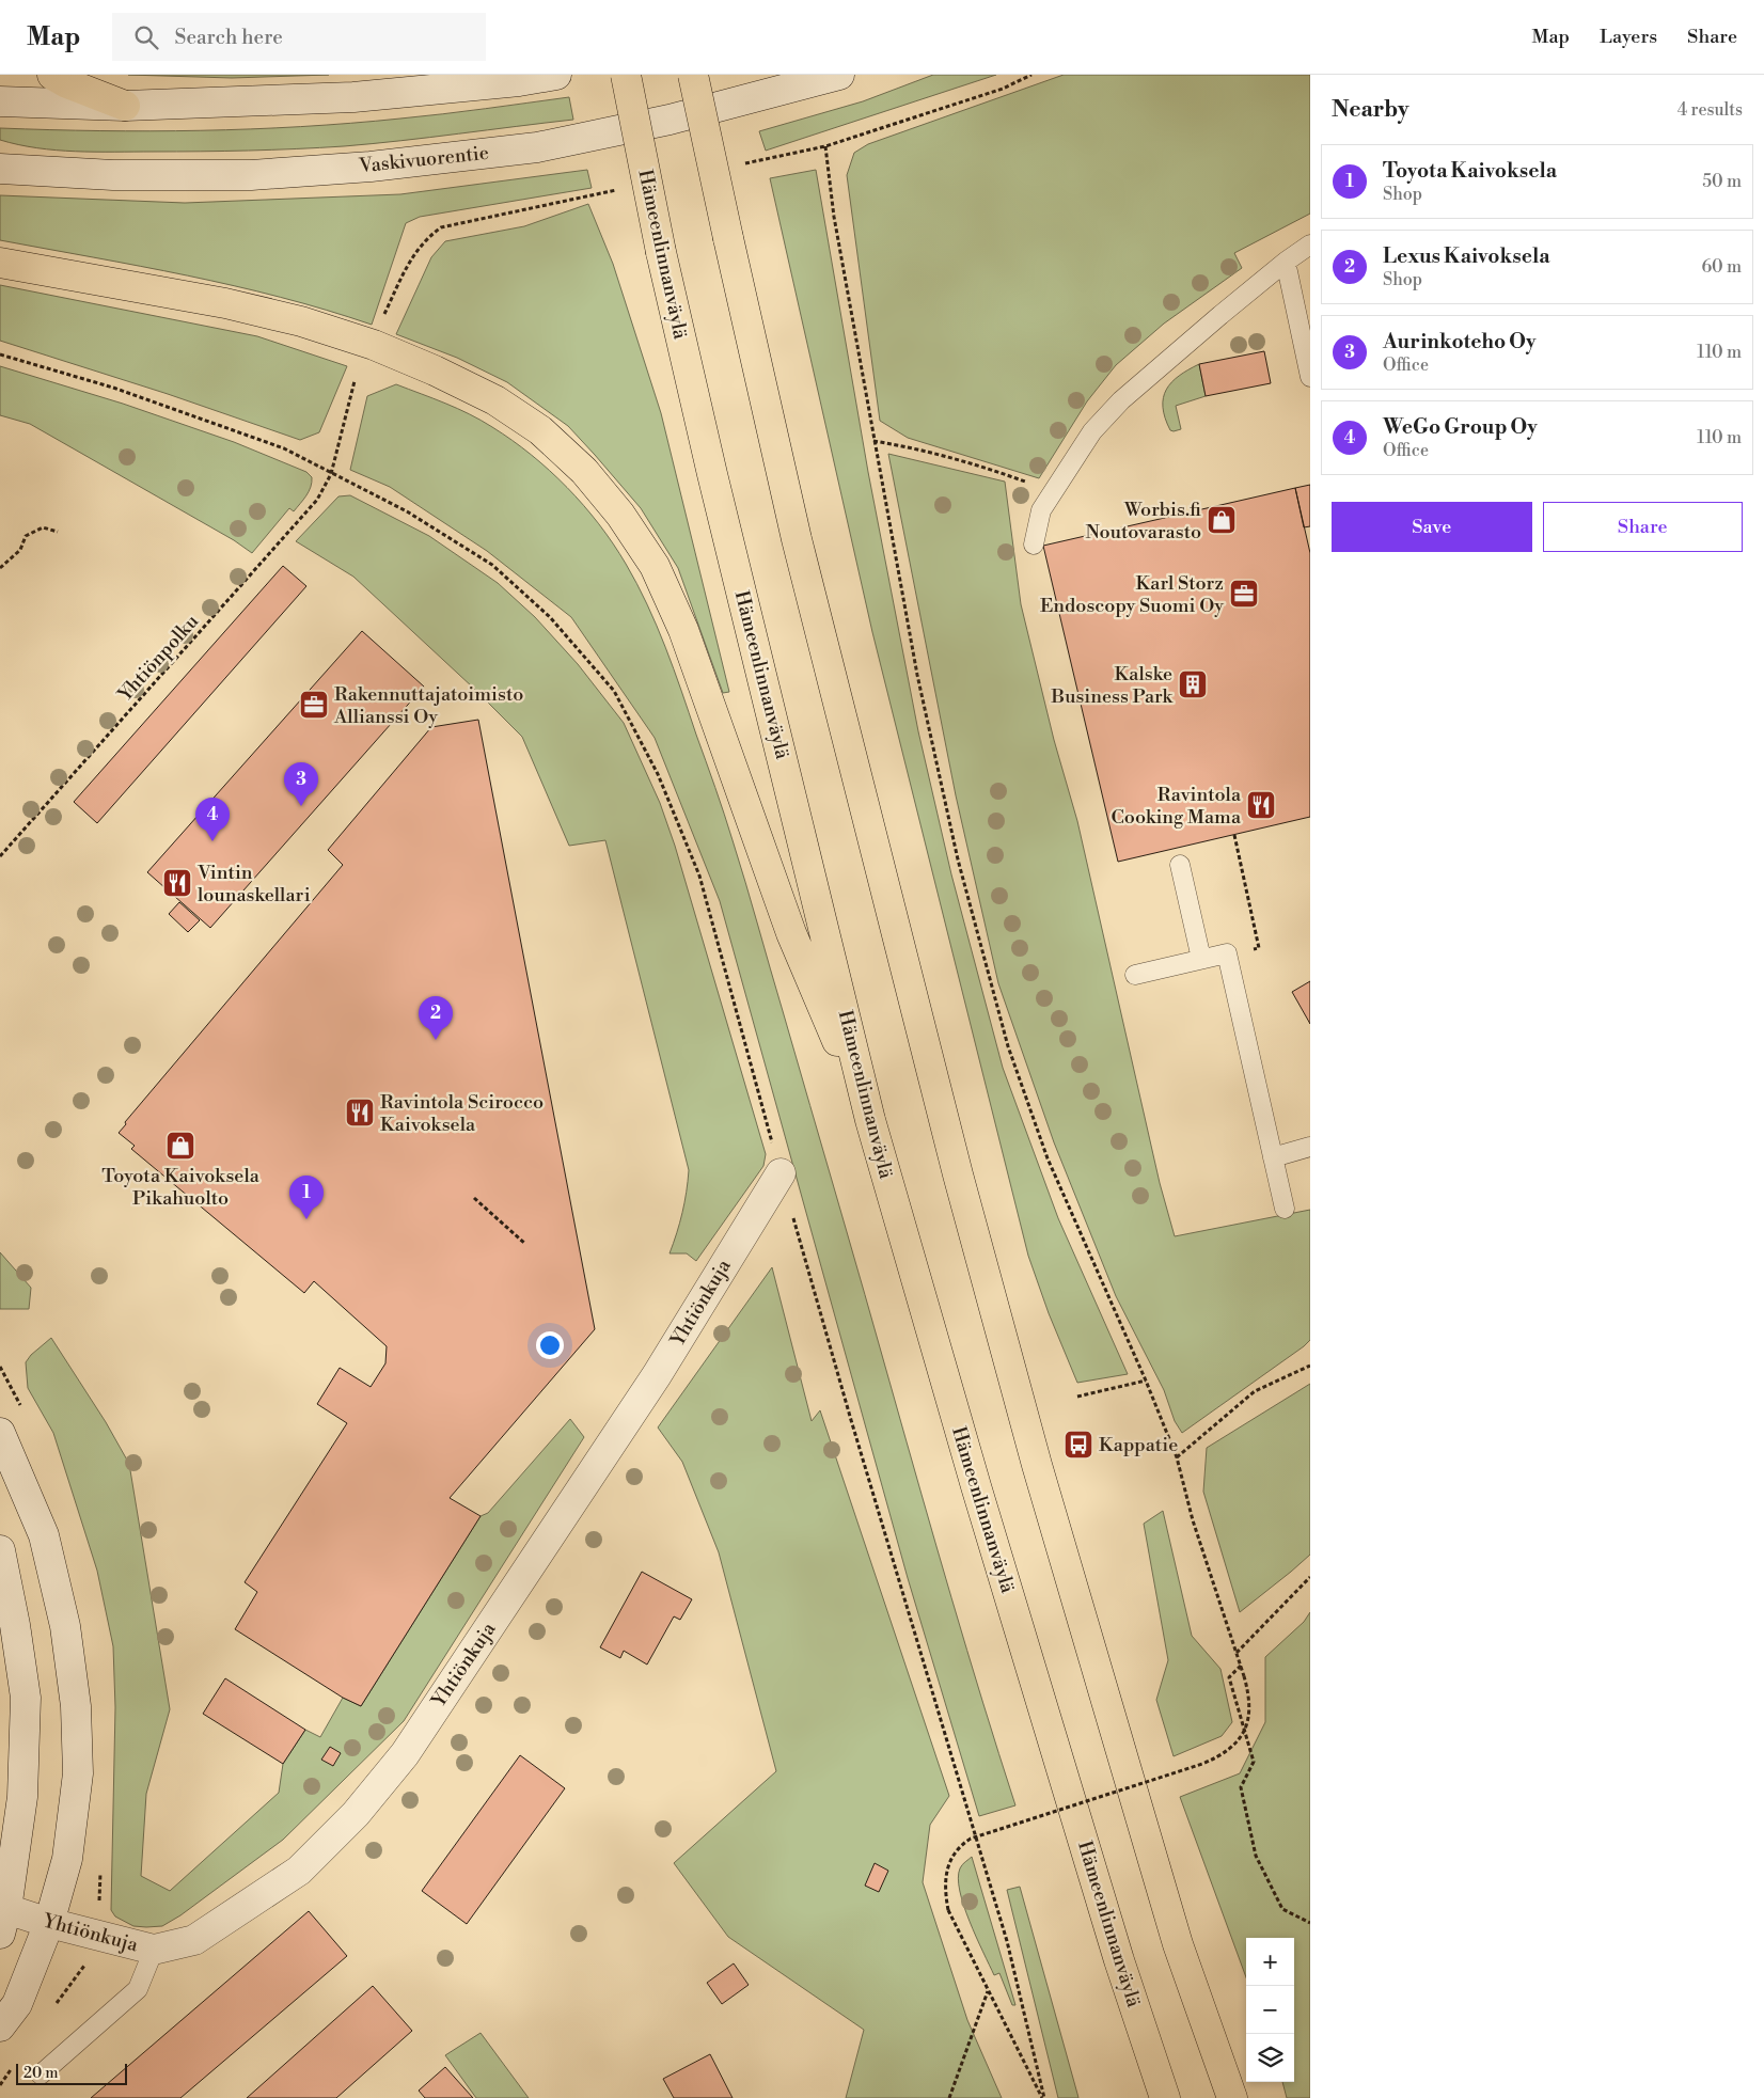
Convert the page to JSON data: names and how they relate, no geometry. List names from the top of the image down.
{
  "streets": {
    "highway": ["Hämeenlinnanväylä"],
    "main road": ["Vaskivuorentie", "Yhtiönkuja"],
    "path": ["Yhtiönpolku"]
  },
  "places": {
    "shop": ["Worbis.fi Noutovarasto", "Toyota Kaivoksela Pikahuolto"],
    "office": ["Karl Storz Endoscopy Suomi Oy", "Rakennuttajatoimisto Allianssi Oy"],
    "building": ["Kalske Business Park"],
    "restaurant": ["Ravintola Cooking Mama", "Vintin lounaskellari", "Ravintola Scirocco Kaivoksela"],
    "bus stop": ["Kappatie"]
  },
  "scale_bar": "20 m",
  "page": {
    "header": "Map",
    "search": "Search here",
    "nav": ["Map", "Layers", "Share"],
    "heading": ["Nearby", "4 results"],
    "list": [
      {
        "mark": "1",
        "name": "Toyota Kaivoksela",
        "note": "Shop",
        "value": "50 m"
      },
      {
        "mark": "2",
        "name": "Lexus Kaivoksela",
        "note": "Shop",
        "value": "60 m"
      },
      {
        "mark": "3",
        "name": "Aurinkoteho Oy",
        "note": "Office",
        "value": "110 m"
      },
      {
        "mark": "4",
        "name": "WeGo Group Oy",
        "note": "Office",
        "value": "110 m"
      }
    ],
    "buttons": ["Save", "Share"],
    "pins": [
      "3",
      "4",
      "2",
      "1"
    ],
    "map_buttons": ["+", "−"],
    "scale": "20 m"
  }
}
